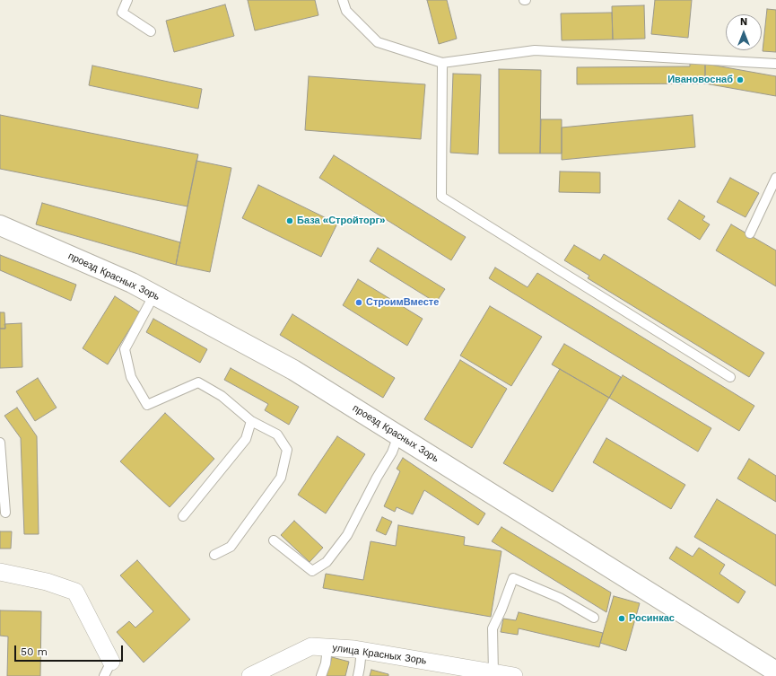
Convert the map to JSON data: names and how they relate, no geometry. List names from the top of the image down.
{
  "streets": {
    "street": ["проезд Красных Зорь", "улица Красных Зорь"]
  },
  "places": [
    "Ивановоснаб",
    "База «Стройторг»",
    "СтроимВместе",
    "Росинкас"
  ],
  "scale_bar": "50 m",
  "north": "top"
}
